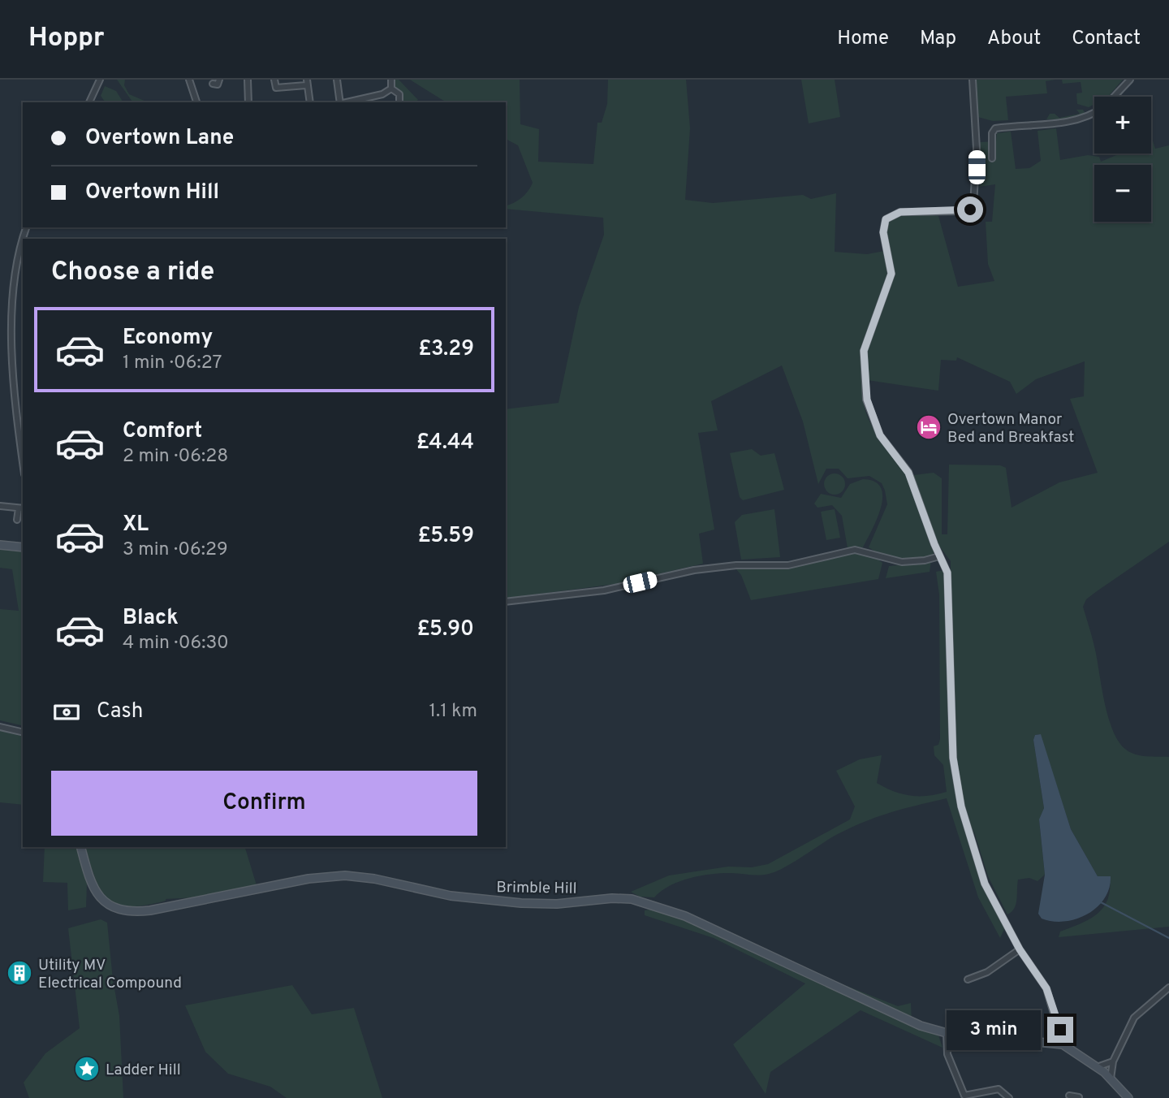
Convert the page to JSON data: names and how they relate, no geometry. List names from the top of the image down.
{
  "streets": {
    "main road": ["Brimble Hill"]
  },
  "places": {
    "hotel": ["Overtown Manor Bed and Breakfast"],
    "building": ["Utility MV Electrical Compound"],
    "place": ["Ladder Hill"]
  },
  "page": {
    "header": "Hoppr",
    "nav": [
      "Home",
      "Map",
      "About",
      "Contact"
    ],
    "map_buttons": ["+", "−"],
    "banner": ["Overtown Lane", "Overtown Hill"],
    "heading": "Choose a ride",
    "list": [
      {
        "name": "Economy",
        "note": "1 min · 06:27",
        "value": "£3.29"
      },
      {
        "name": "Comfort",
        "note": "2 min · 06:28",
        "value": "£4.44"
      },
      {
        "name": "XL",
        "note": "3 min · 06:29",
        "value": "£5.59"
      },
      {
        "name": "Black",
        "note": "4 min · 06:30",
        "value": "£5.90"
      }
    ],
    "pay": ["Cash", "1.1 km"],
    "buttons": "Confirm",
    "bubble": "3 min"
  }
}
